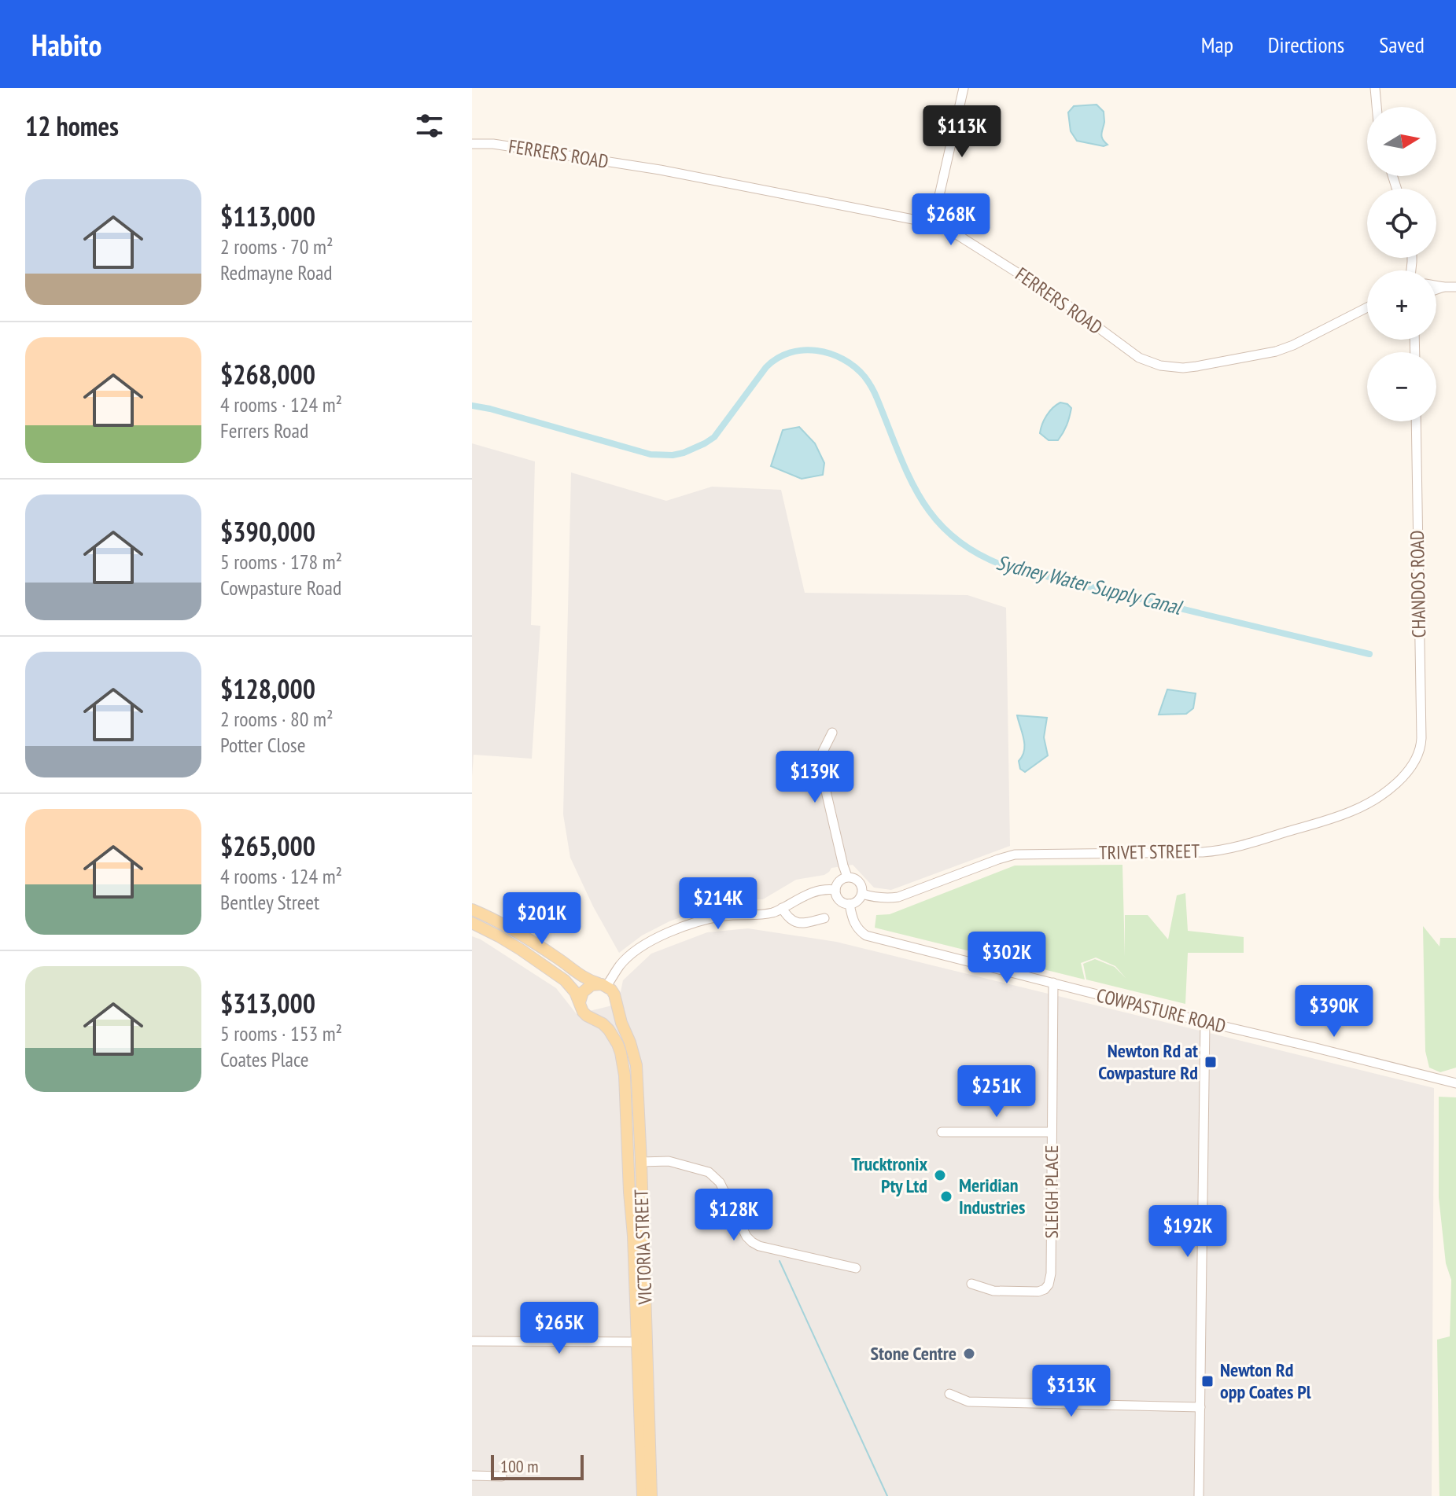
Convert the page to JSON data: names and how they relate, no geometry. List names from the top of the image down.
{
  "streets": {
    "main road": ["VICTORIA STREET"],
    "street": [
      "FERRERS ROAD",
      "CHANDOS ROAD",
      "TRIVET STREET",
      "COWPASTURE ROAD",
      "SLEIGH PLACE"
    ]
  },
  "crossings": [
    ["CHANDOS ROAD", "TRIVET STREET"],
    ["TRIVET STREET", "COWPASTURE ROAD"],
    ["COWPASTURE ROAD", "SLEIGH PLACE"]
  ],
  "water": ["Sydney Water Supply Canal"],
  "places": {
    "transit": ["Newton Rd at Cowpasture Rd", "Newton Rd opp Coates Pl"],
    "other": ["Trucktronix Pty Ltd", "Meridian Industries", "Stone Centre"]
  },
  "scale_bar": "100 m",
  "north": "right",
  "page": {
    "header": "Habito",
    "nav": ["Map", "Directions", "Saved"],
    "heading": "12 homes",
    "price": [
      "$113K",
      "$268K",
      "$139K",
      "$214K",
      "$201K",
      "$302K",
      "$390K",
      "$251K",
      "$128K",
      "$192K",
      "$265K",
      "$313K"
    ],
    "map_buttons": ["+", "−"],
    "list": [
      {
        "name": "$113,000",
        "note": "2 rooms · 70 m² · Redmayne Road"
      },
      {
        "name": "$268,000",
        "note": "4 rooms · 124 m² · Ferrers Road"
      },
      {
        "name": "$390,000",
        "note": "5 rooms · 178 m² · Cowpasture Road"
      },
      {
        "name": "$128,000",
        "note": "2 rooms · 80 m² · Potter Close"
      },
      {
        "name": "$265,000",
        "note": "4 rooms · 124 m² · Bentley Street"
      },
      {
        "name": "$313,000",
        "note": "5 rooms · 153 m² · Coates Place"
      }
    ],
    "scale": "100 m"
  }
}
